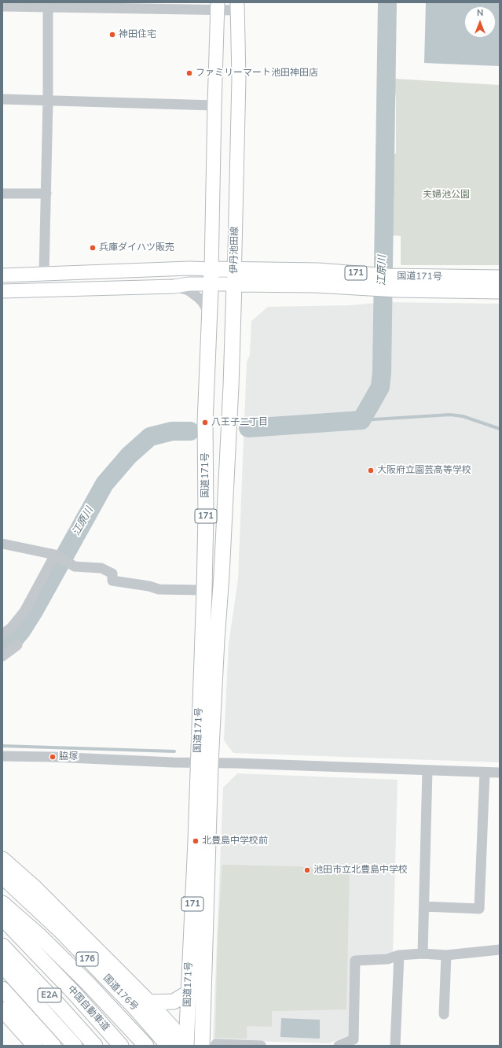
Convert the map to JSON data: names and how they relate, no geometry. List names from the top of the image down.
{
  "streets": {
    "highway": [
      "171",
      "国道171号",
      "176",
      "国道176号",
      "E2A",
      "中国自動車道"
    ],
    "main road": ["伊丹池田線"]
  },
  "crossings": [
    ["伊丹池田線", "国道171号"]
  ],
  "water": ["江原川"],
  "parks": ["夫婦池公園"],
  "places": [
    "神田住宅",
    "ファミリーマート池田神田店",
    "兵庫ダイハツ販売",
    "八王子二丁目",
    "大阪府立園芸高等学校",
    "脇塚",
    "北豊島中学校前",
    "池田市立北豊島中学校"
  ],
  "north": "top"
}
